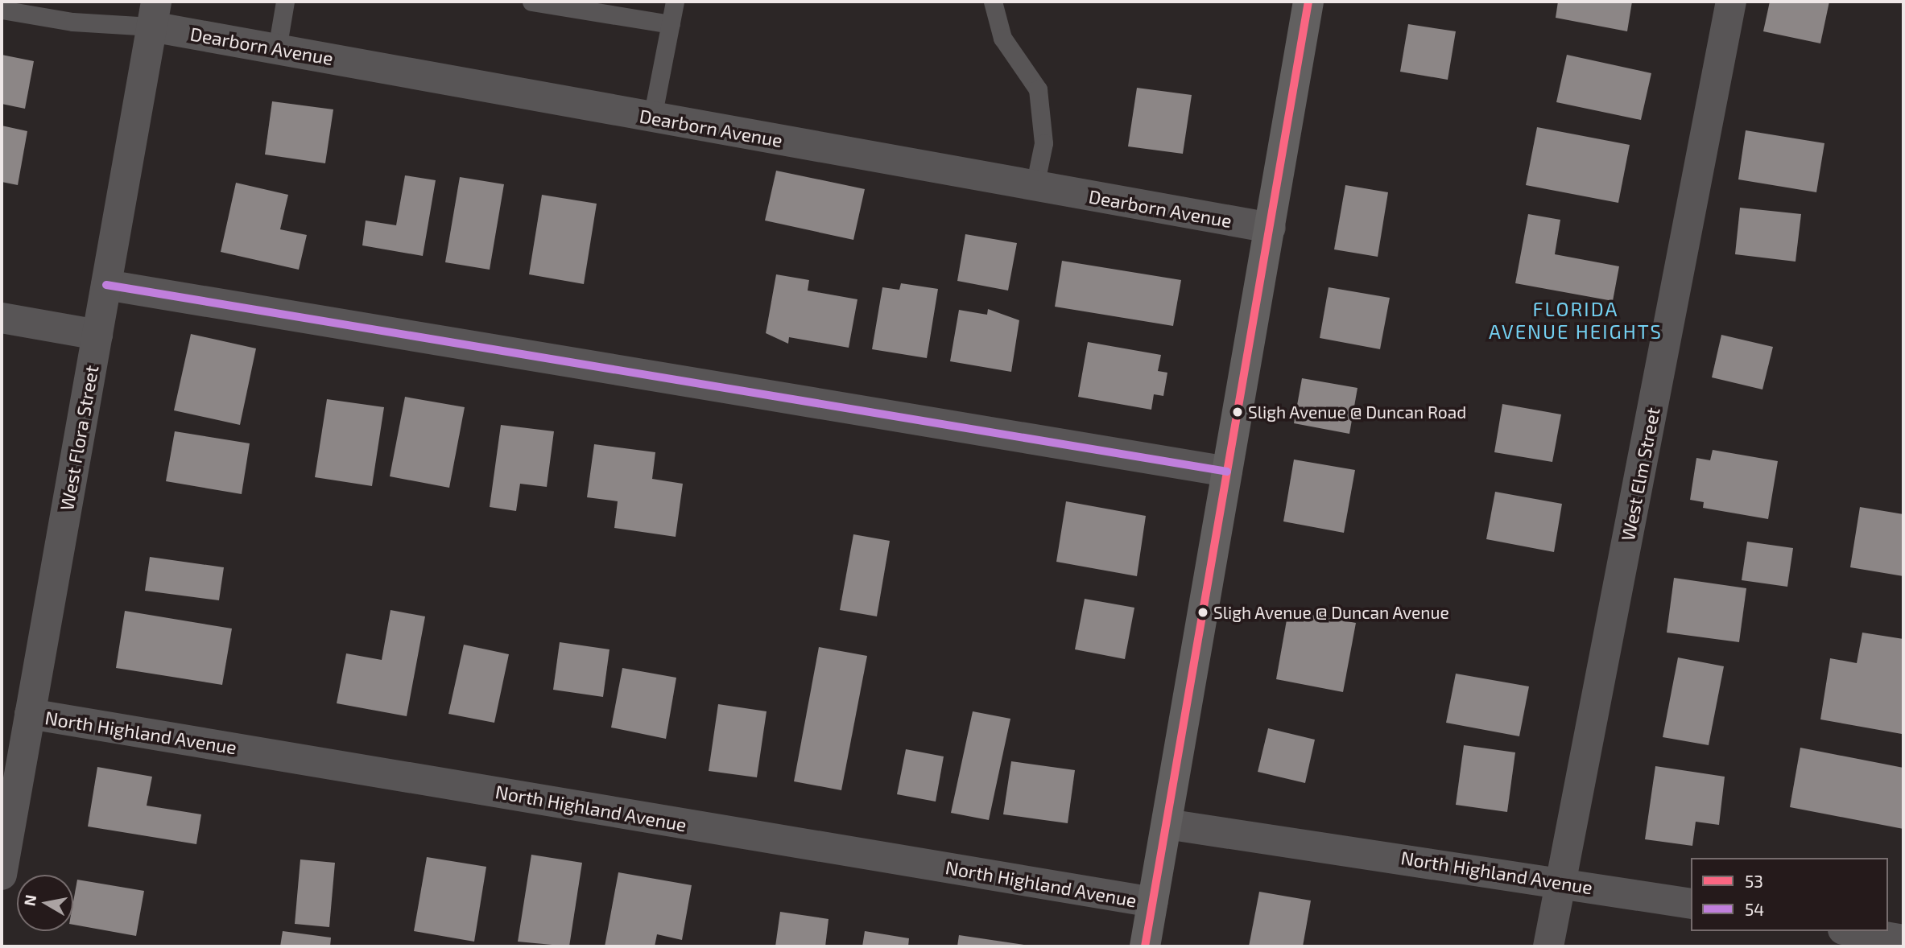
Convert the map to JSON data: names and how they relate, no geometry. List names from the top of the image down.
{
  "streets": {
    "street": [
      "Dearborn Avenue",
      "West Flora Street",
      "West Elm Street",
      "North Highland Avenue"
    ]
  },
  "crossings": [
    ["Dearborn Avenue", "West Flora Street"],
    ["West Flora Street", "North Highland Avenue"],
    ["West Elm Street", "North Highland Avenue"]
  ],
  "districts": ["FLORIDA AVENUE HEIGHTS"],
  "places": ["Sligh Avenue @ Duncan Road", "Sligh Avenue @ Duncan Avenue"],
  "lines": ["transit line 53", "transit line 54"],
  "legend": ["53", "54"],
  "north": "left"
}
